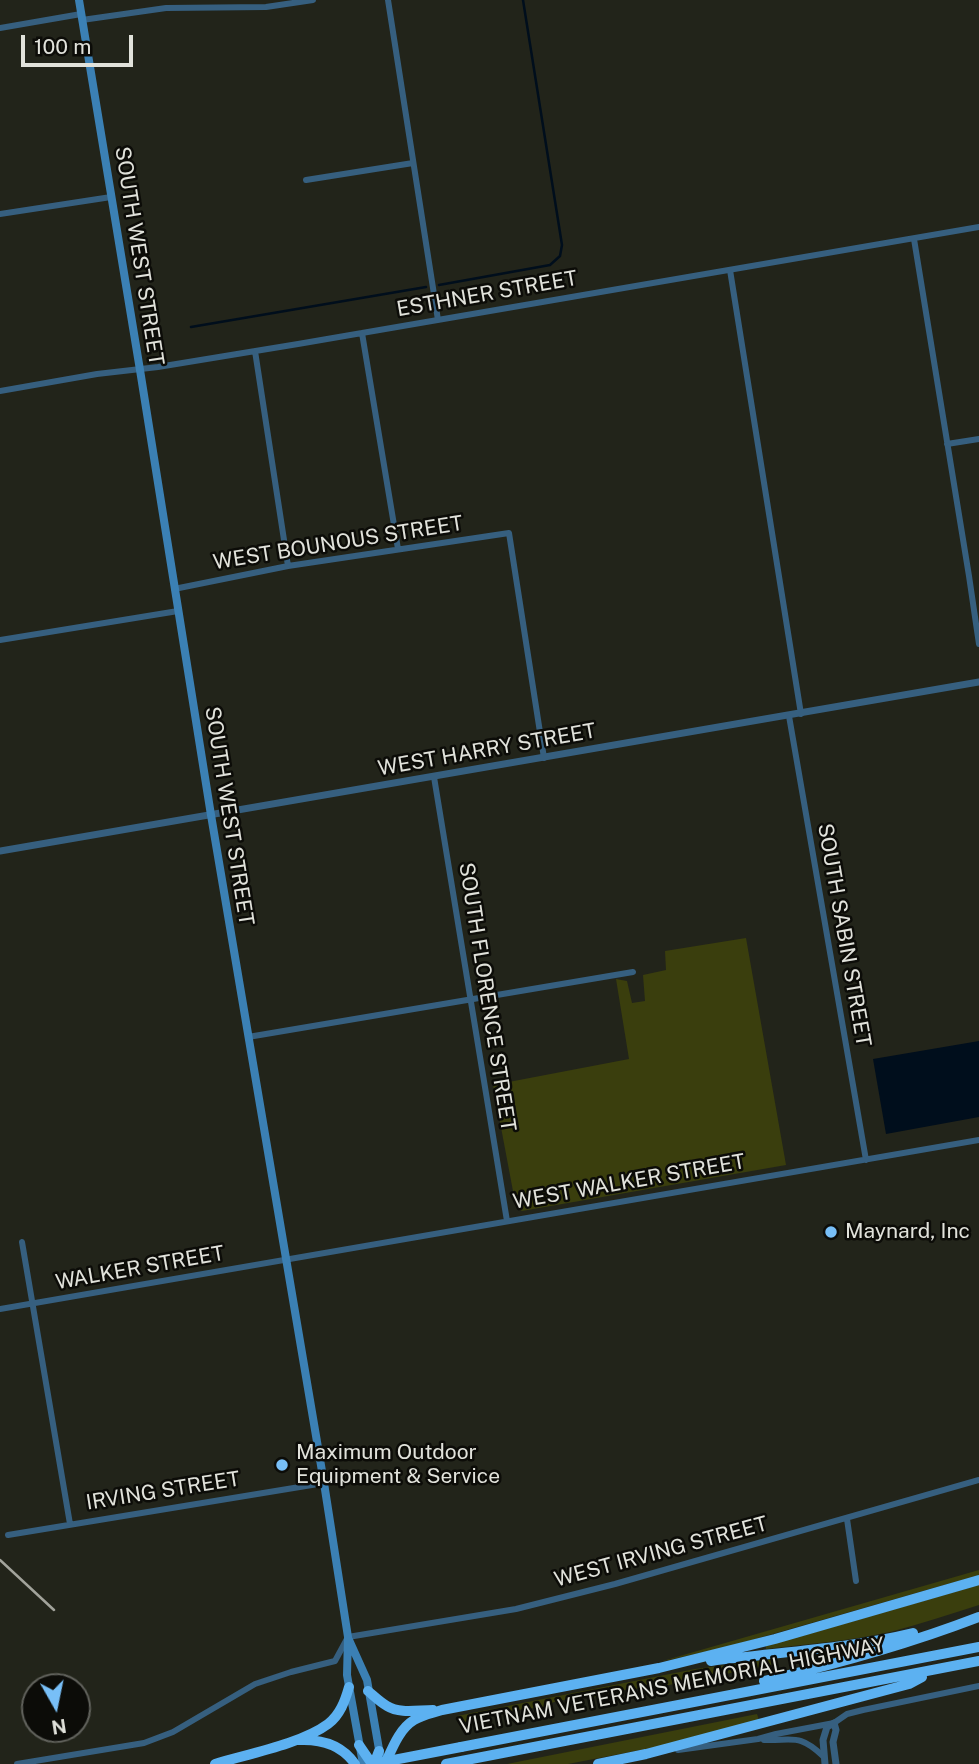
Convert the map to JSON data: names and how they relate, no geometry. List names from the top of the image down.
{
  "streets": {
    "highway": ["VIETNAM VETERANS MEMORIAL HIGHWAY"],
    "main road": ["SOUTH WEST STREET"],
    "street": [
      "ESTHNER STREET",
      "WEST BOUNOUS STREET",
      "WEST HARRY STREET",
      "SOUTH SABIN STREET",
      "SOUTH FLORENCE STREET",
      "WEST WALKER STREET",
      "WALKER STREET",
      "IRVING STREET",
      "WEST IRVING STREET"
    ]
  },
  "crossings": [
    ["SOUTH WEST STREET", "ESTHNER STREET"],
    ["SOUTH WEST STREET", "WEST BOUNOUS STREET"],
    ["SOUTH WEST STREET", "WEST HARRY STREET"],
    ["SOUTH WEST STREET", "WEST WALKER STREET"],
    ["SOUTH WEST STREET", "WALKER STREET"],
    ["SOUTH WEST STREET", "IRVING STREET"],
    ["SOUTH WEST STREET", "WEST IRVING STREET"],
    ["WEST BOUNOUS STREET", "WEST HARRY STREET"],
    ["WEST HARRY STREET", "SOUTH SABIN STREET"],
    ["WEST HARRY STREET", "SOUTH FLORENCE STREET"],
    ["SOUTH SABIN STREET", "WEST WALKER STREET"],
    ["SOUTH FLORENCE STREET", "WEST WALKER STREET"],
    ["WEST WALKER STREET", "WALKER STREET"]
  ],
  "places": ["Maynard, Inc", "Maximum Outdoor Equipment & Service"],
  "scale_bar": "100 m",
  "north": "bottom"
}
